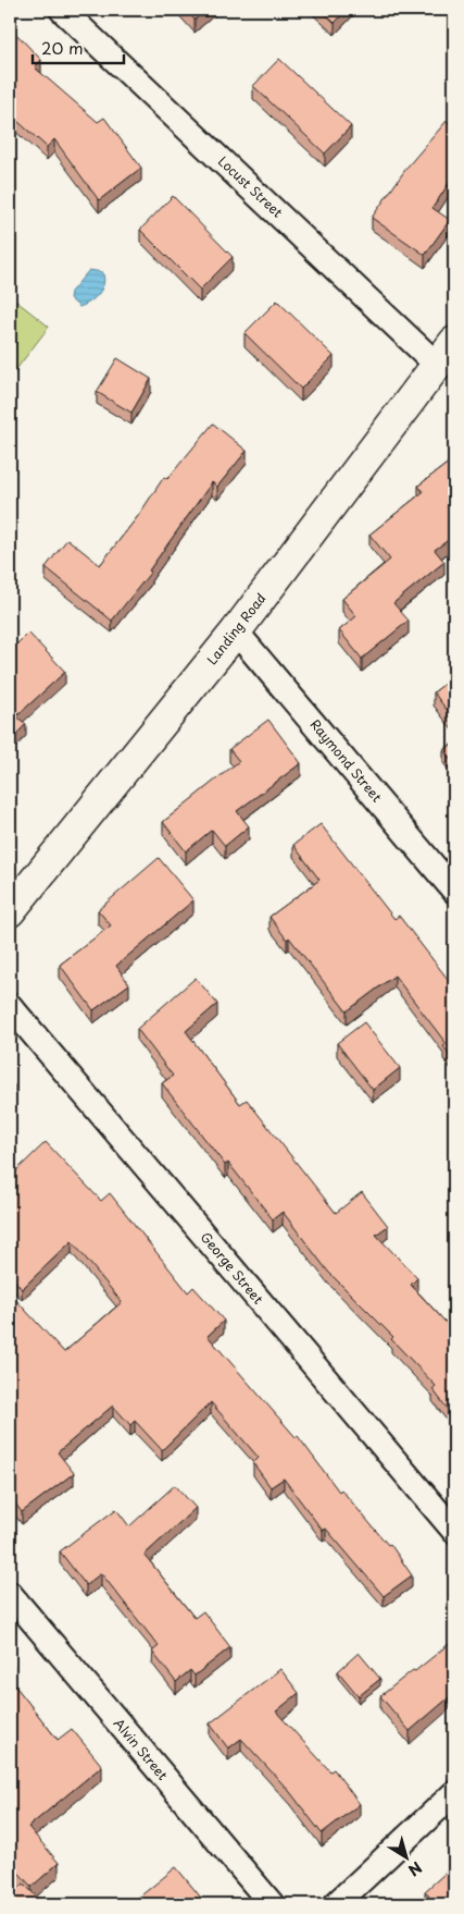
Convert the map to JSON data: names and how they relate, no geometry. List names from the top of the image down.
{
  "streets": {
    "street": [
      "Locust Street",
      "Landing Road",
      "Raymond Street",
      "George Street",
      "Alvin Street"
    ]
  },
  "crossings": [
    ["Locust Street", "Landing Road"],
    ["Landing Road", "Raymond Street"]
  ],
  "scale_bar": "20 m",
  "north": "bottom right"
}
